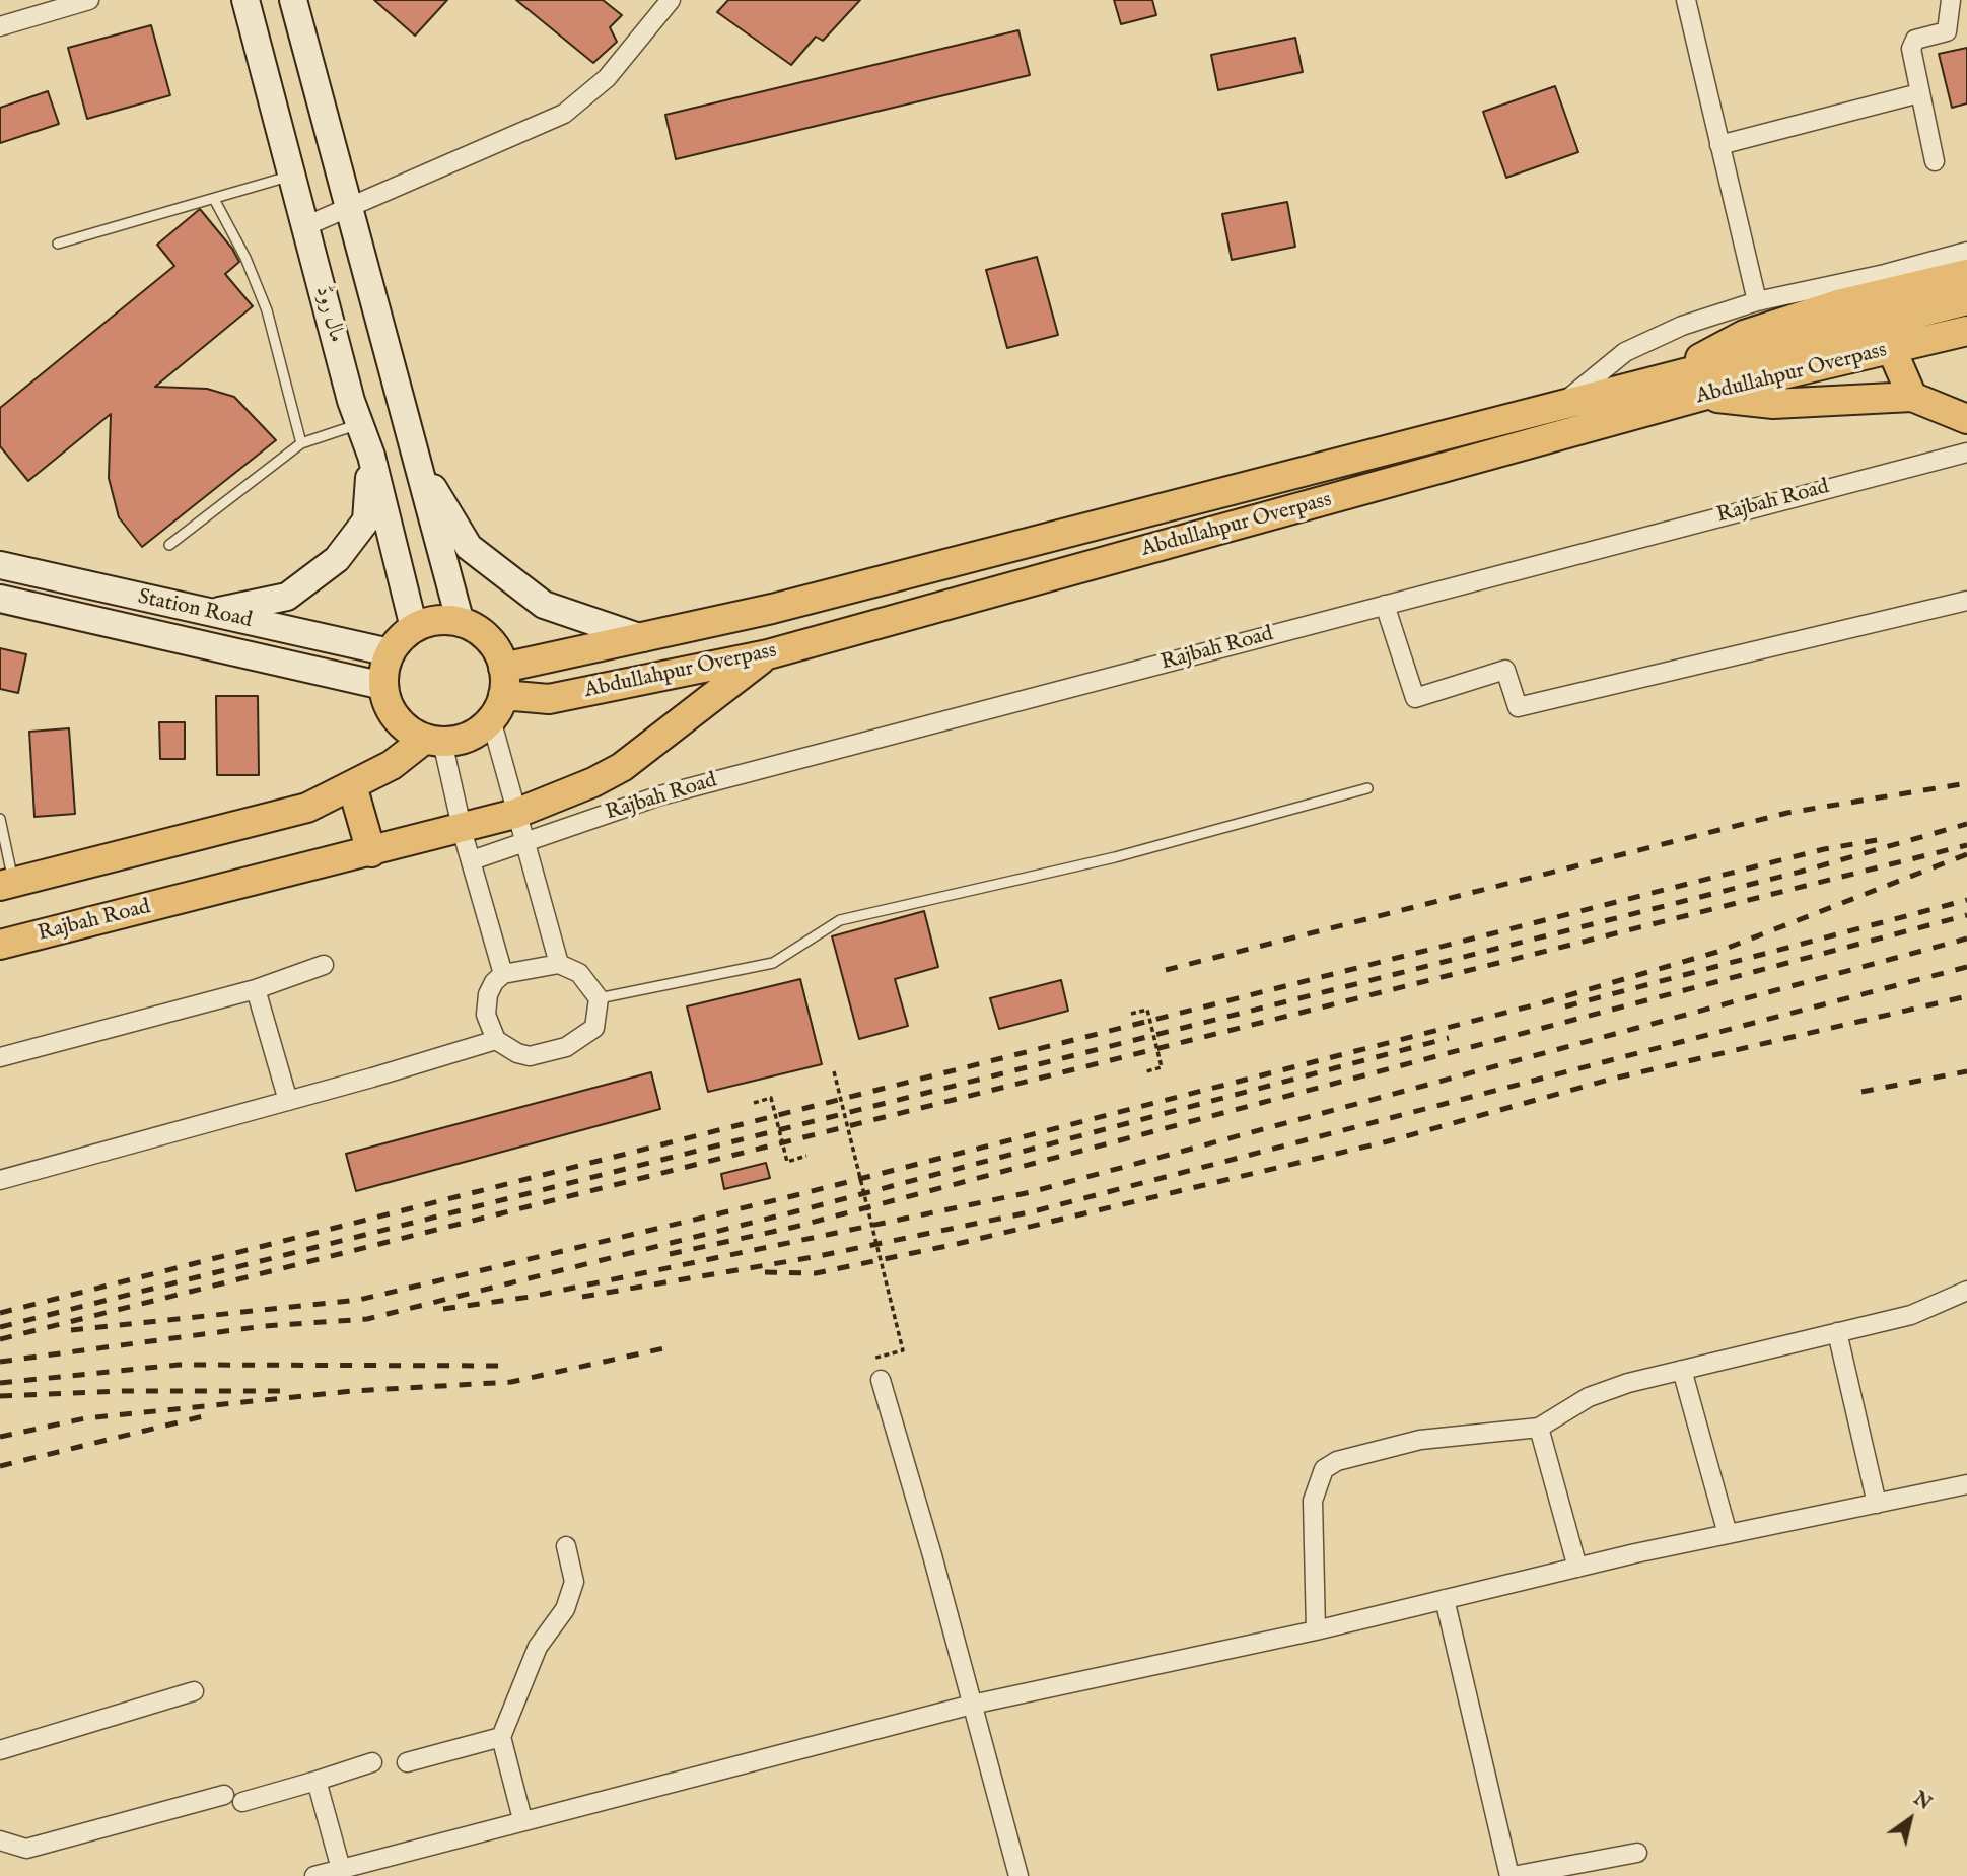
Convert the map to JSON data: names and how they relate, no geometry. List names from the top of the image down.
{
  "streets": {
    "main road": [
      "مال روڈ",
      "Abdullahpur Overpass",
      "Rajbah Road",
      "Station Road"
    ]
  },
  "crossings": [
    ["مال روڈ", "Abdullahpur Overpass"],
    ["مال روڈ", "Station Road"],
    ["Abdullahpur Overpass", "Rajbah Road"],
    ["Abdullahpur Overpass", "Station Road"]
  ],
  "north": "top right"
}
